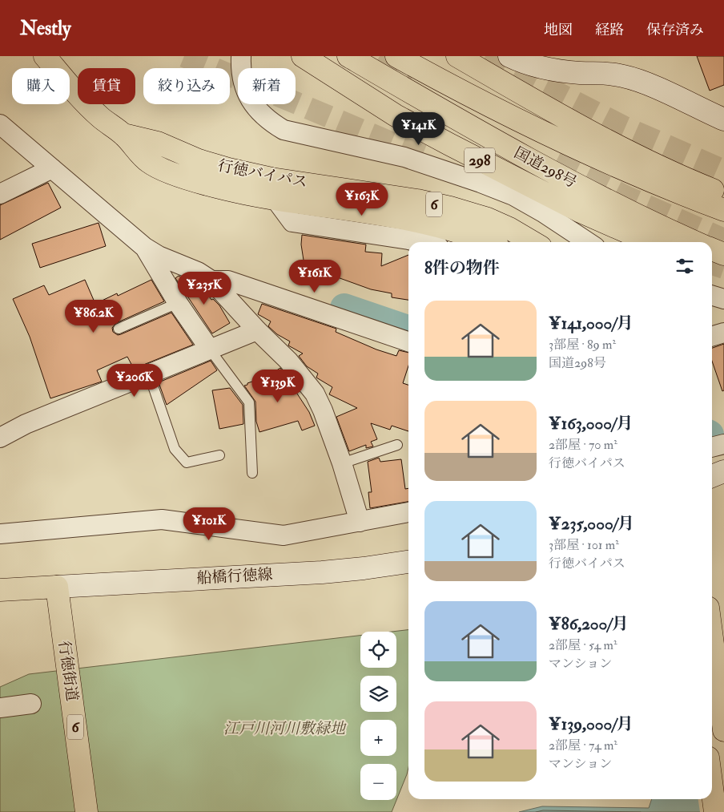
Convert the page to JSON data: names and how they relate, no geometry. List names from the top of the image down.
{
  "streets": {
    "main road": [
      "298",
      "国道298号",
      "行徳バイパス",
      "6",
      "船橋行徳線",
      "行徳街道"
    ]
  },
  "crossings": [
    ["船橋行徳線", "行徳街道"]
  ],
  "parks": ["江戸川河川敷緑地"],
  "page": {
    "header": "Nestly",
    "nav": ["地図", "経路", "保存済み"],
    "chip": [
      "購入",
      "賃貸",
      "絞り込み",
      "新着"
    ],
    "price": [
      "¥141K",
      "¥163K",
      "¥161K",
      "¥235K",
      "¥86.2K",
      "¥206K",
      "¥139K",
      "¥101K"
    ],
    "heading": "8件の物件",
    "list": [
      {
        "name": "¥141,000/月",
        "note": "3部屋 · 89 m² · 国道298号"
      },
      {
        "name": "¥163,000/月",
        "note": "2部屋 · 70 m² · 行徳バイパス"
      },
      {
        "name": "¥235,000/月",
        "note": "3部屋 · 101 m² · 行徳バイパス"
      },
      {
        "name": "¥86,200/月",
        "note": "2部屋 · 54 m² · マンション"
      },
      {
        "name": "¥139,000/月",
        "note": "2部屋 · 74 m² · マンション"
      }
    ],
    "map_buttons": ["+", "−"]
  }
}
